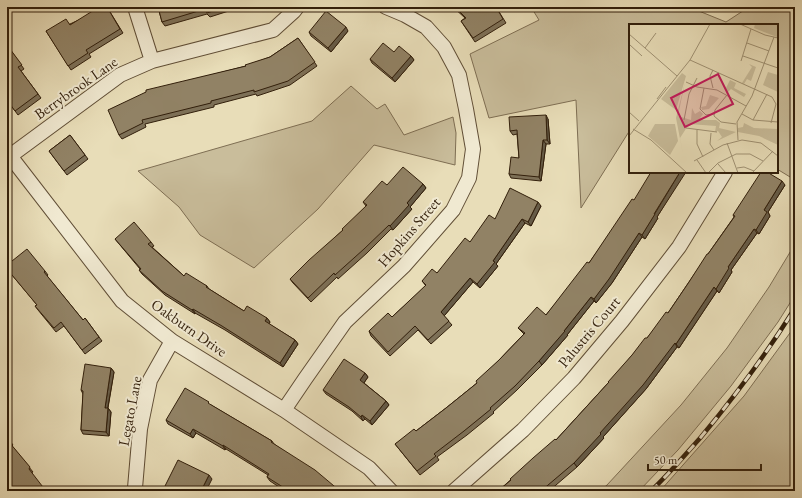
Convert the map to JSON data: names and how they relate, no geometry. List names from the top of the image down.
{
  "streets": {
    "street": [
      "Berrybrook Lane",
      "Hopkins Street",
      "Oakburn Drive",
      "Palustris Court",
      "Legato Lane"
    ]
  },
  "crossings": [
    ["Berrybrook Lane", "Oakburn Drive"],
    ["Hopkins Street", "Oakburn Drive"],
    ["Oakburn Drive", "Legato Lane"]
  ],
  "scale_bar": "50 m"
}
